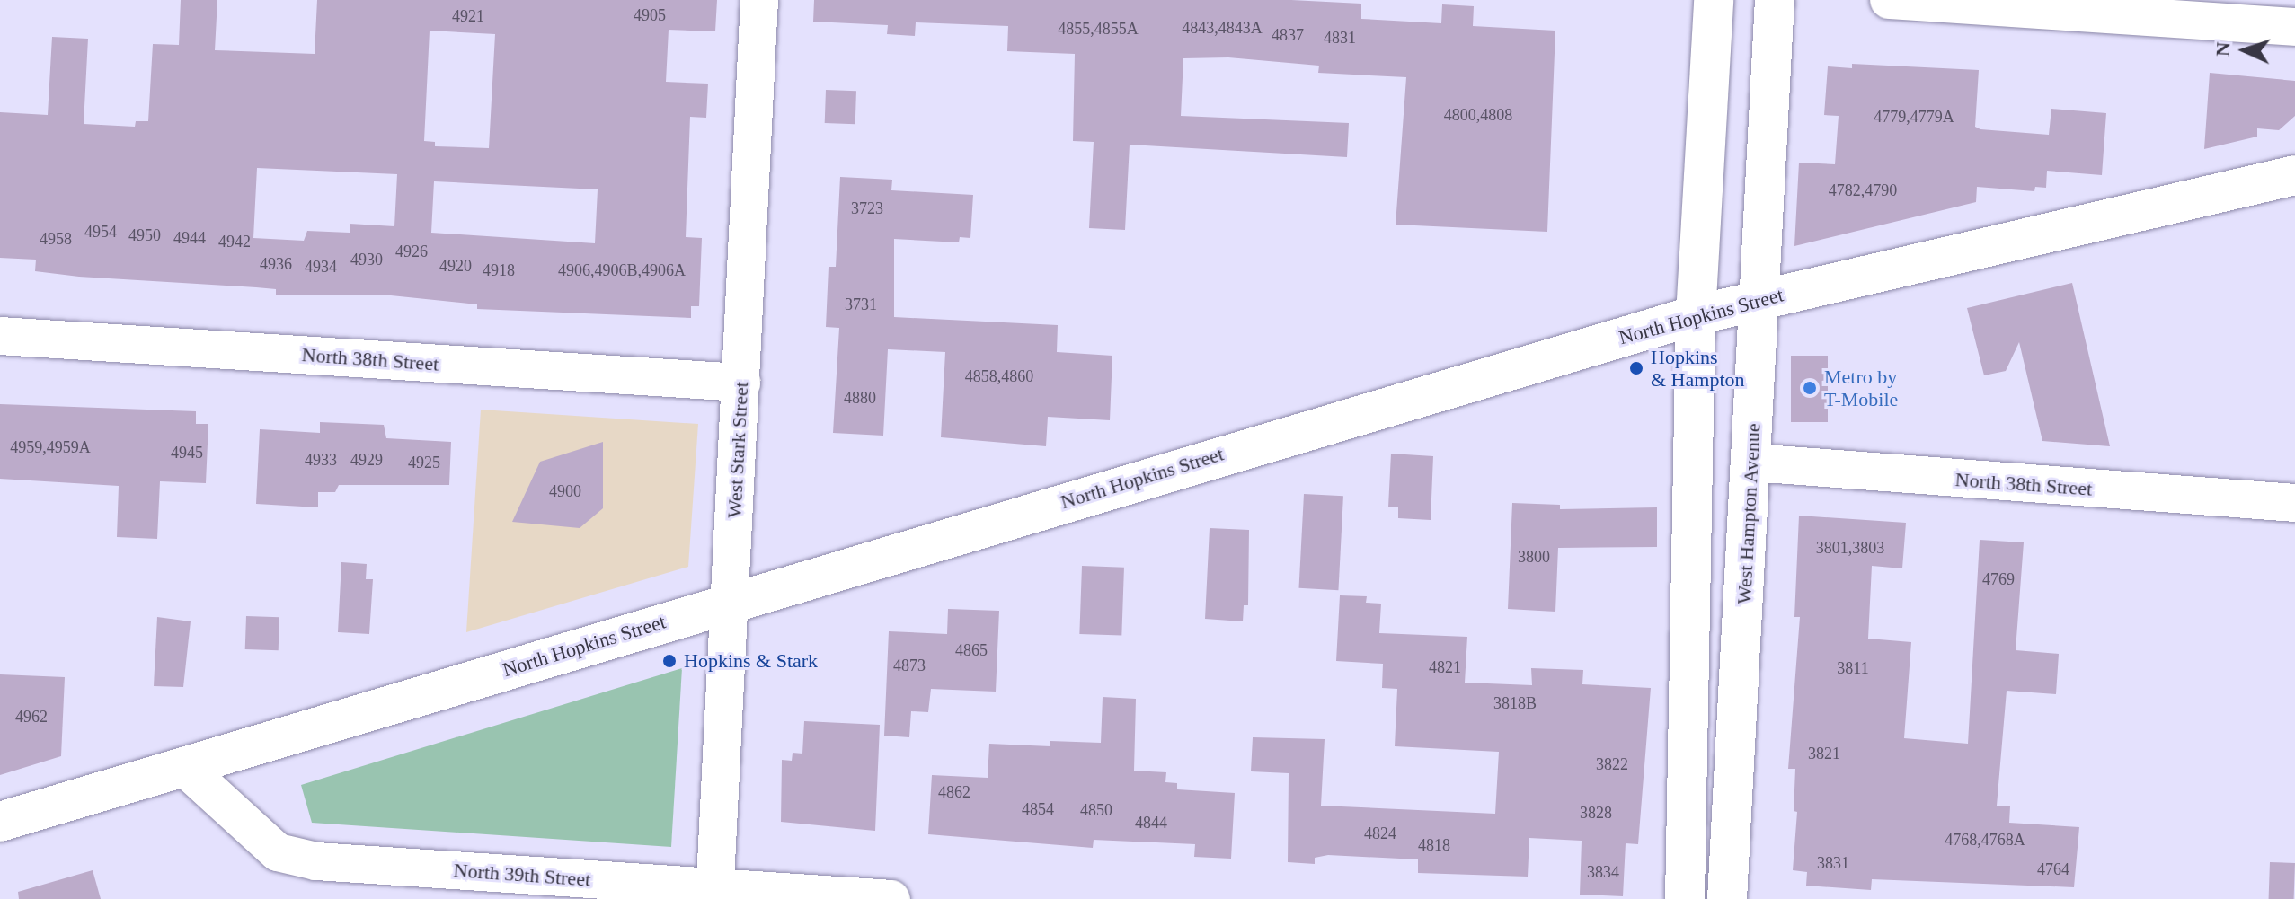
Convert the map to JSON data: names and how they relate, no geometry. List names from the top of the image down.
{
  "streets": {
    "main road": ["North Hopkins Street", "West Hampton Avenue"],
    "street": ["North 38th Street", "West Stark Street", "North 39th Street"]
  },
  "crossings": [
    ["North Hopkins Street", "West Stark Street"],
    ["North Hopkins Street", "West Hampton Avenue"],
    ["North Hopkins Street", "North 39th Street"],
    ["North 38th Street", "West Stark Street"],
    ["North 38th Street", "West Hampton Avenue"],
    ["West Stark Street", "North 39th Street"]
  ],
  "places": ["Hopkins & Hampton", "Metro by T-Mobile", "Hopkins & Stark"],
  "house_numbers": [
    "4905",
    "4921",
    "4843,4843A",
    "4855,4855A",
    "4837",
    "4831",
    "4800,4808",
    "4779,4779A",
    "4782,4790",
    "3723",
    "4954",
    "4950",
    "4944",
    "4958",
    "4942",
    "4926",
    "4930",
    "4936",
    "4920",
    "4934",
    "4918",
    "4906,4906B,4906A",
    "3731",
    "4858,4860",
    "4880",
    "4959,4959A",
    "4945",
    "4933",
    "4929",
    "4925",
    "4900",
    "3801,3803",
    "3800",
    "4769",
    "4865",
    "4873",
    "4821",
    "3811",
    "3818B",
    "4962",
    "3821",
    "3822",
    "4862",
    "4854",
    "4850",
    "3828",
    "4844",
    "4824",
    "4768,4768A",
    "4818",
    "3831",
    "4764",
    "3834"
  ],
  "north": "left"
}
